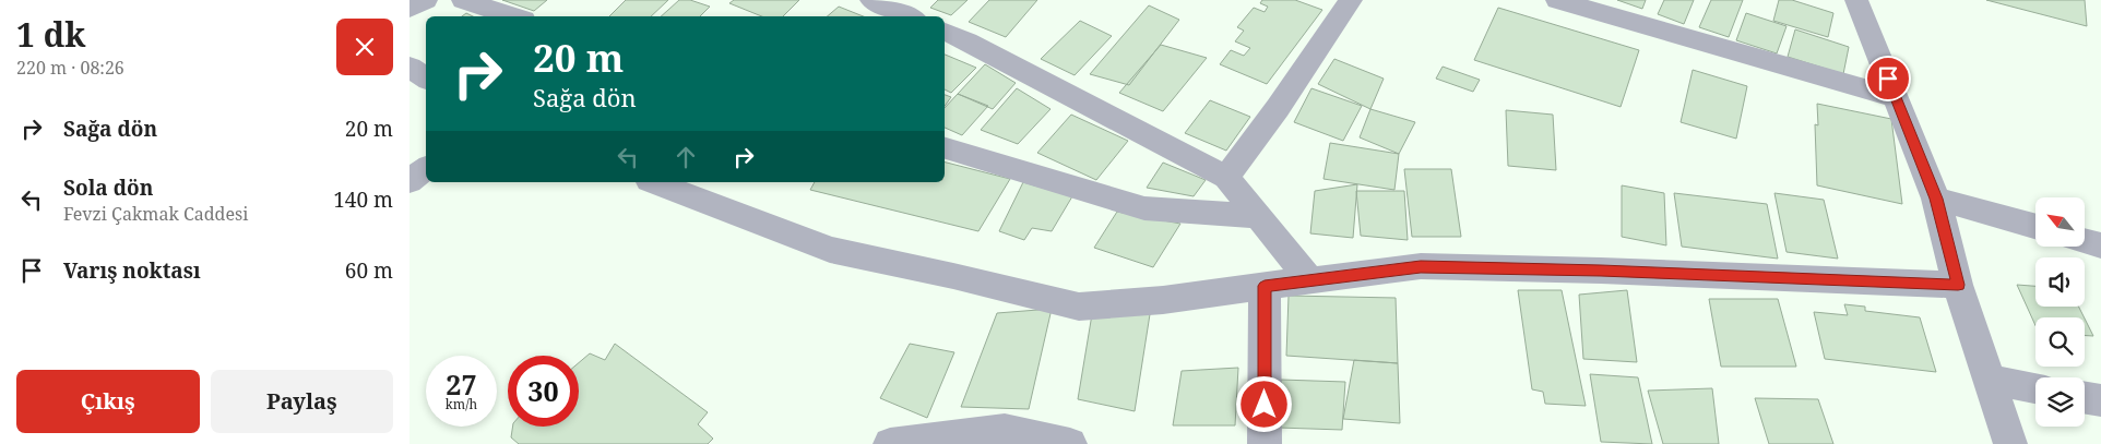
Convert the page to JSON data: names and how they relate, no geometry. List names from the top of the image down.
{
  "north": "top left",
  "page": {
    "heading": ["1 dk", "220 m · 08:26"],
    "turn": ["20 m", "Sağa dön"],
    "list": [
      {
        "name": "Sağa dön",
        "value": "20 m"
      },
      {
        "name": "Sola dön",
        "note": "Fevzi Çakmak Caddesi",
        "value": "140 m"
      },
      {
        "name": "Varış noktası",
        "value": "60 m"
      }
    ],
    "speed": "27 km/h",
    "limit": "30",
    "buttons": ["Çıkış", "Paylaş"]
  }
}
